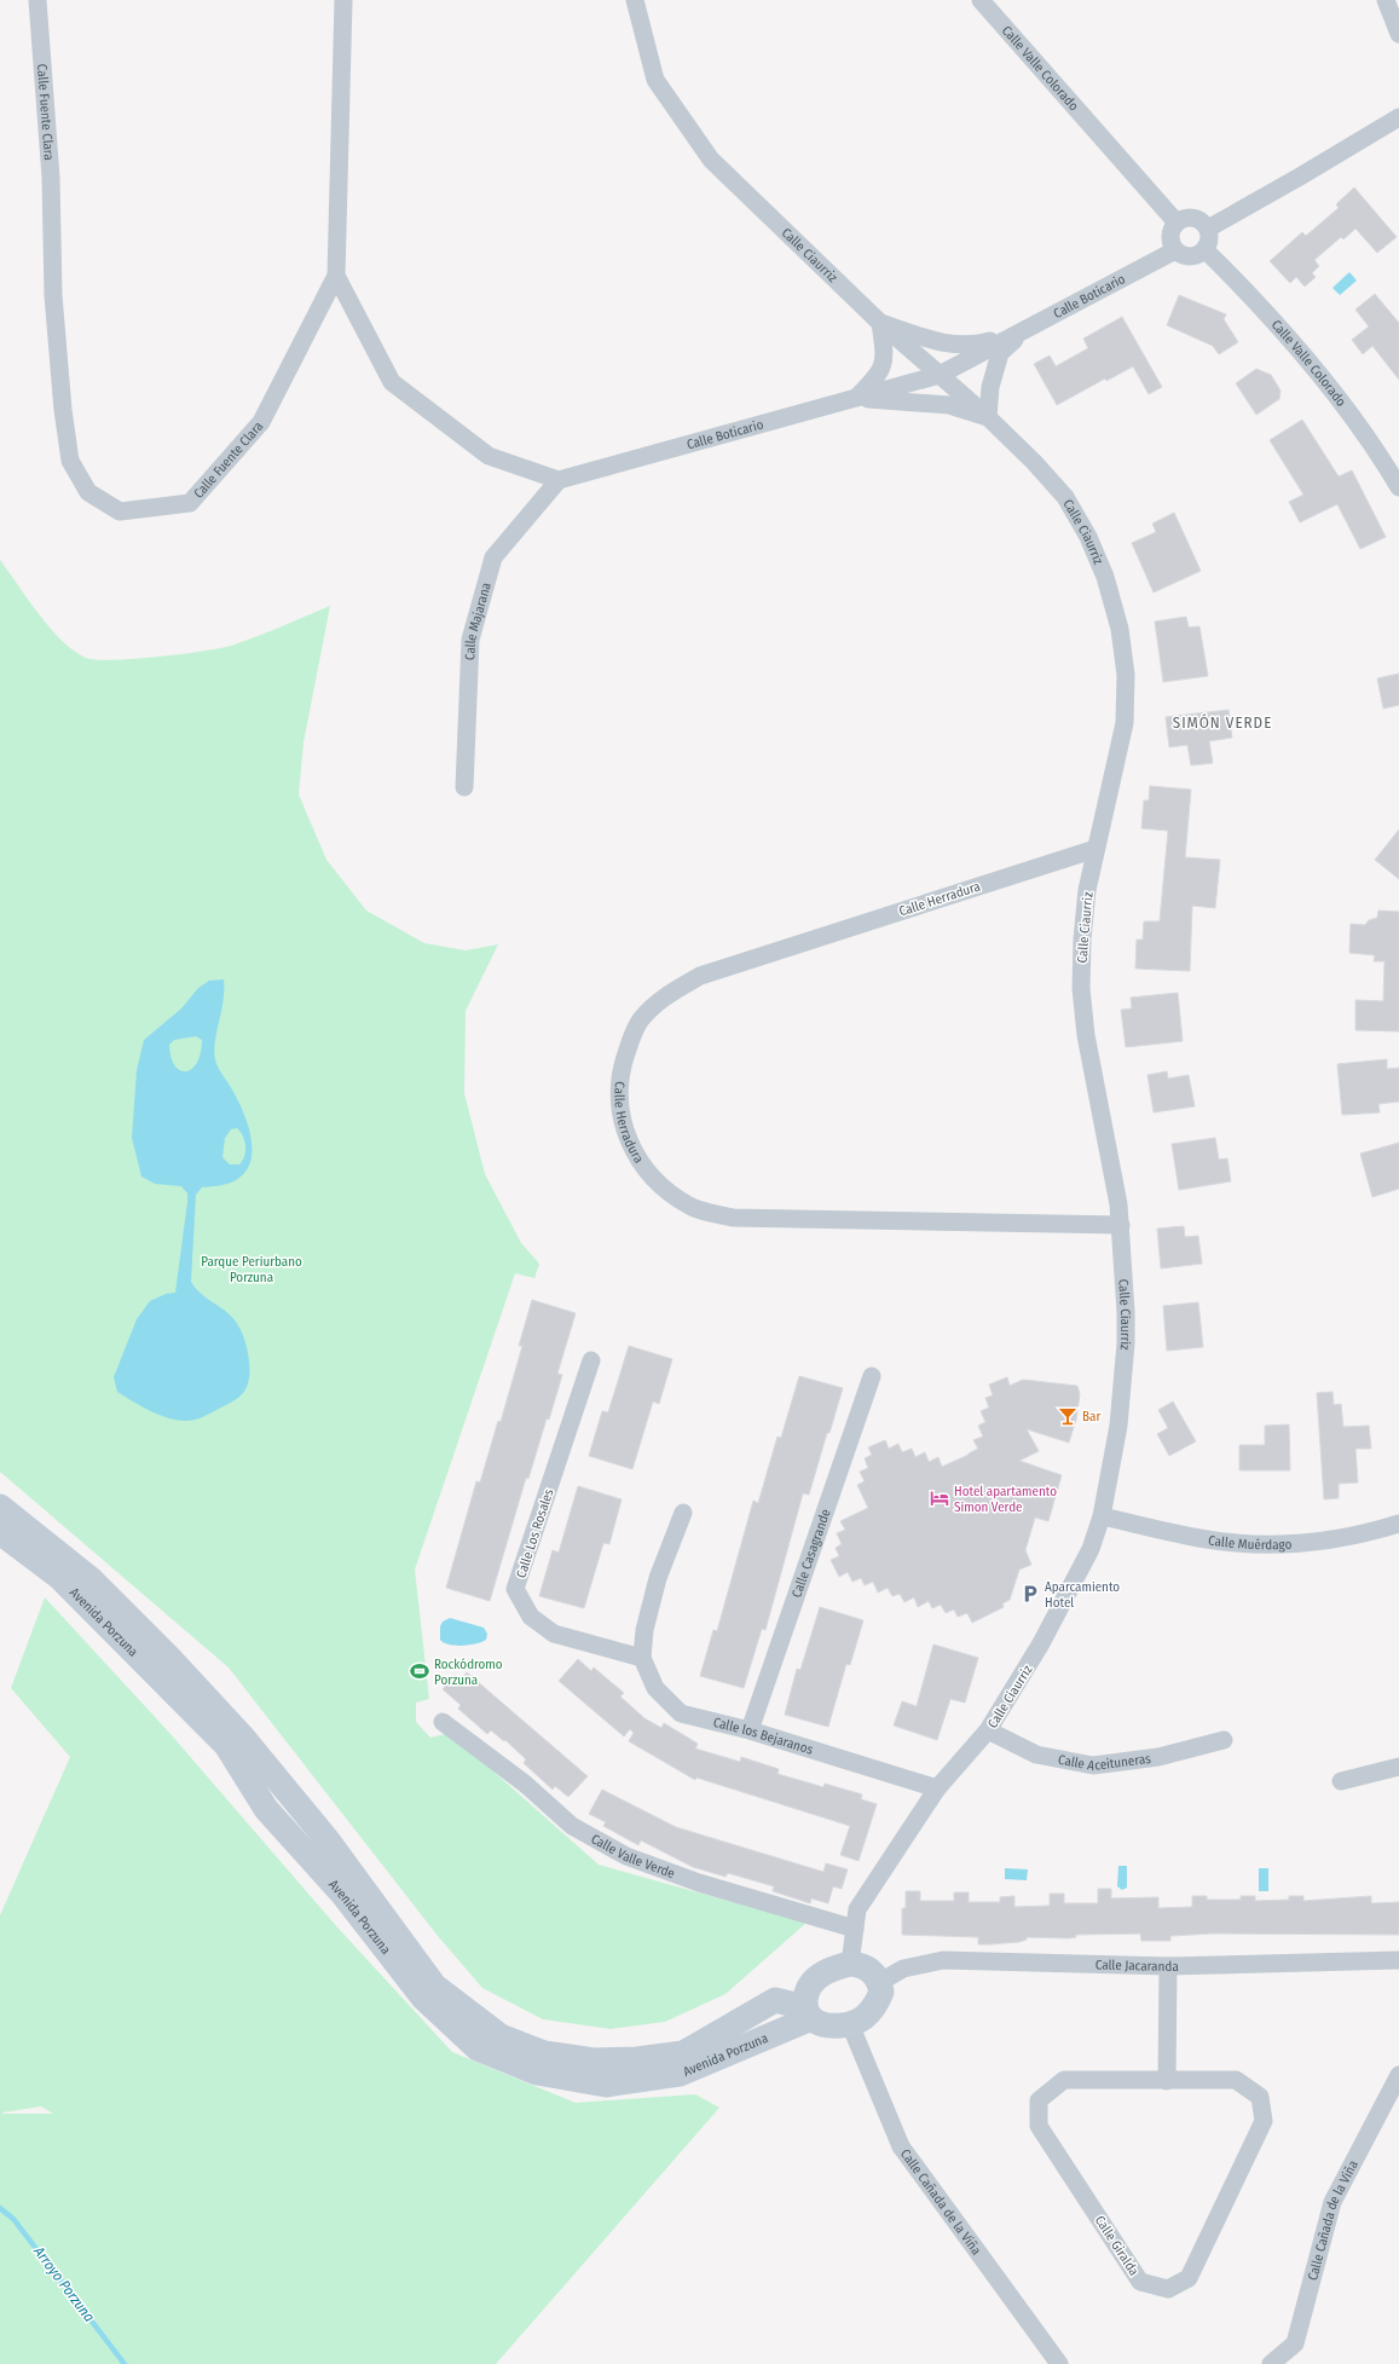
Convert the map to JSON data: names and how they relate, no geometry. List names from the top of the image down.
{
  "streets": {
    "street": [
      "Calle Valle Colorado",
      "Calle Fuente Clara",
      "Calle Ciaurriz",
      "Calle Boticario",
      "Calle Majarana",
      "Calle Herradura",
      "Calle Los Rosales",
      "Calle Muérdago",
      "Calle Casagrande",
      "Avenida Porzuna",
      "Calle los Bejaranos",
      "Calle Aceituneras",
      "Calle Valle Verde",
      "Calle Jacaranda",
      "Calle Cañada de la Viña",
      "Calle Giralda"
    ]
  },
  "crossings": [
    ["Calle Valle Colorado", "Calle Boticario"],
    ["Calle Ciaurriz", "Calle Boticario"],
    ["Calle Ciaurriz", "Calle Herradura"],
    ["Calle Ciaurriz", "Calle Muérdago"],
    ["Calle Ciaurriz", "Avenida Porzuna"],
    ["Calle Ciaurriz", "Calle los Bejaranos"],
    ["Calle Ciaurriz", "Calle Aceituneras"],
    ["Calle Ciaurriz", "Calle Valle Verde"],
    ["Calle Ciaurriz", "Calle Jacaranda"],
    ["Calle Ciaurriz", "Calle Cañada de la Viña"],
    ["Calle Boticario", "Calle Majarana"],
    ["Calle Los Rosales", "Calle los Bejaranos"],
    ["Calle Casagrande", "Calle los Bejaranos"],
    ["Avenida Porzuna", "Calle Jacaranda"],
    ["Avenida Porzuna", "Calle Cañada de la Viña"],
    ["Calle Jacaranda", "Calle Cañada de la Viña"]
  ],
  "districts": ["SIMÓN VERDE"],
  "water": ["Arroyo Porzuna"],
  "parks": ["Parque Periurbano Porzuna"],
  "places": {
    "bar": ["Bar"],
    "hotel": ["Hotel apartamento Simon Verde"],
    "parking": ["Aparcamiento Hotel"],
    "sports": ["Rockódromo Porzuna"]
  }
}
